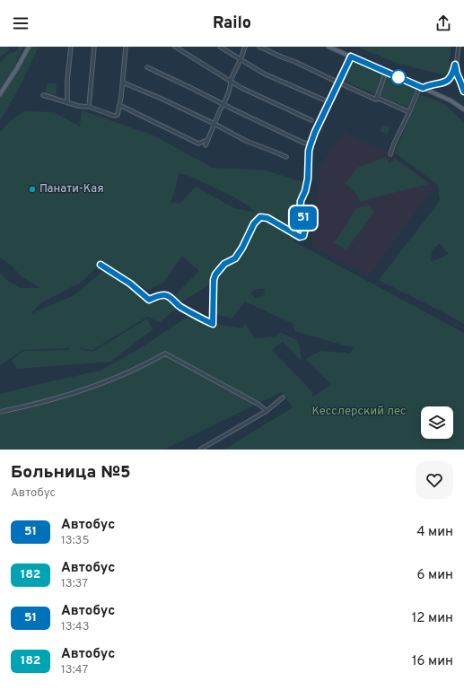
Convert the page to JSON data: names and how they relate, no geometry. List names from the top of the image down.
{
  "parks": ["Кесслерский лес"],
  "places": ["Панати-Кая"],
  "lines": ["bus line 51"],
  "page": {
    "header": "Railo",
    "on_map": "51",
    "heading": ["Больница №5", "Автобус"],
    "list": [
      {
        "mark": "51",
        "name": "Автобус",
        "note": "13:35",
        "value": "4 мин"
      },
      {
        "mark": "182",
        "name": "Автобус",
        "note": "13:37",
        "value": "6 мин"
      },
      {
        "mark": "51",
        "name": "Автобус",
        "note": "13:43",
        "value": "12 мин"
      },
      {
        "mark": "182",
        "name": "Автобус",
        "note": "13:47",
        "value": "16 мин"
      }
    ]
  }
}
